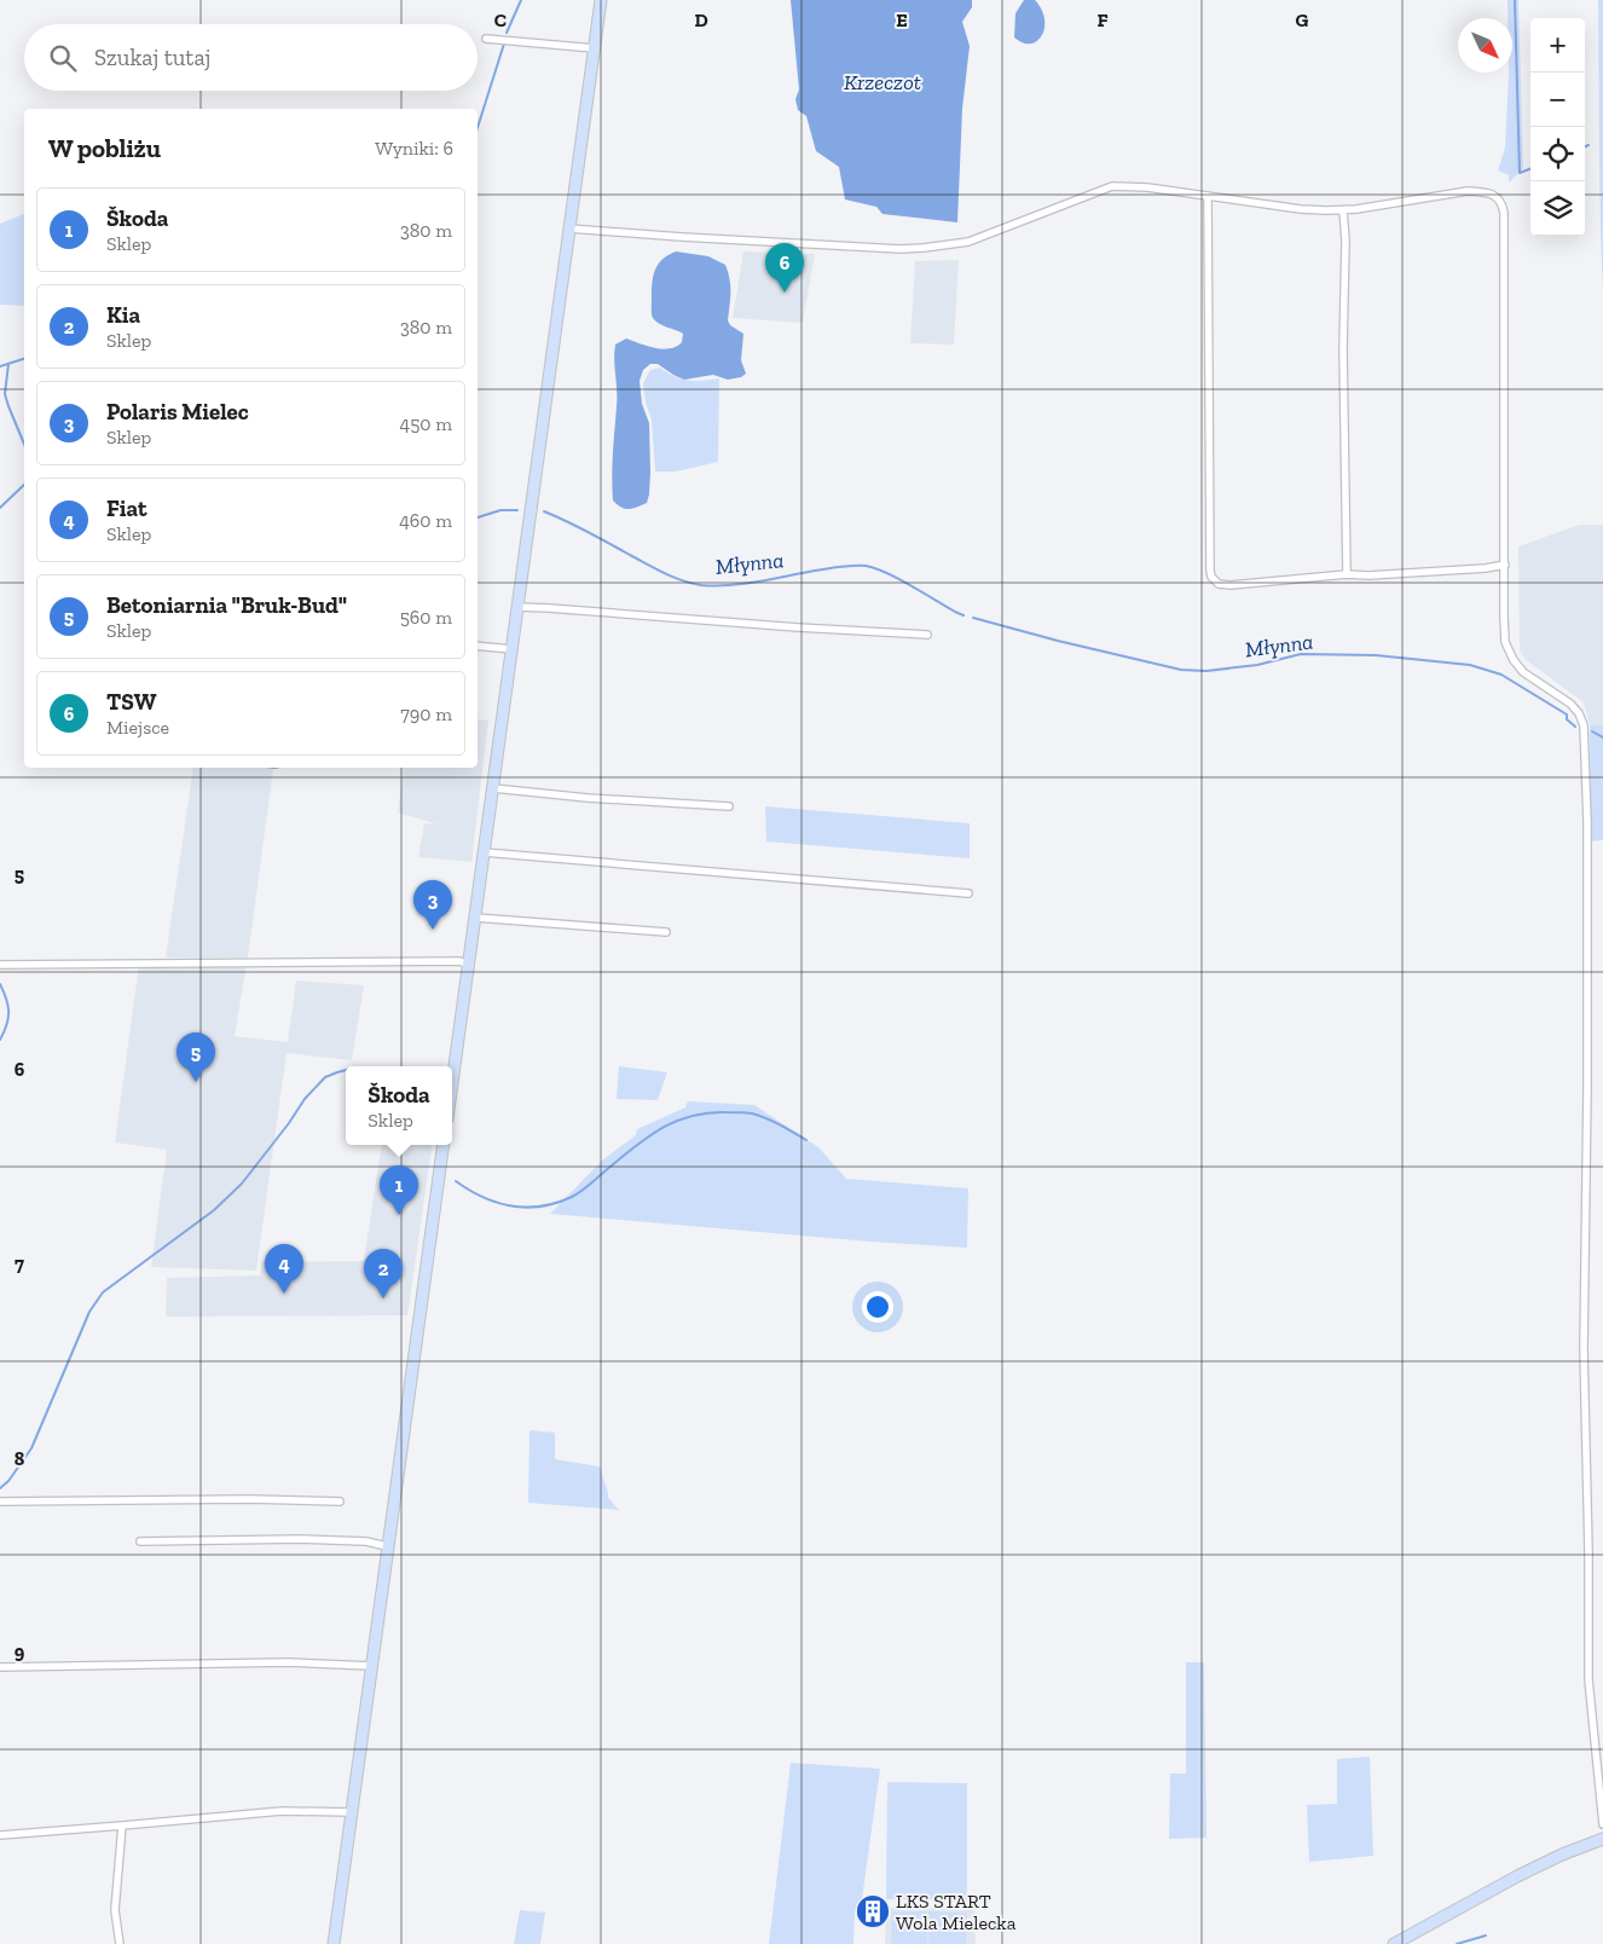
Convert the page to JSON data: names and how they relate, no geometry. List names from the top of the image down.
{
  "water": ["Krzeczot", "Młynna"],
  "places": {
    "building": ["LKS START Wola Mielecka"]
  },
  "north": "bottom right",
  "page": {
    "map_buttons": ["+", "−"],
    "search": "Szukaj tutaj",
    "heading": ["W pobliżu", "Wyniki: 6"],
    "list": [
      {
        "mark": "1",
        "name": "Škoda",
        "note": "Sklep",
        "value": "380 m"
      },
      {
        "mark": "2",
        "name": "Kia",
        "note": "Sklep",
        "value": "380 m"
      },
      {
        "mark": "3",
        "name": "Polaris Mielec",
        "note": "Sklep",
        "value": "450 m"
      },
      {
        "mark": "4",
        "name": "Fiat",
        "note": "Sklep",
        "value": "460 m"
      },
      {
        "mark": "5",
        "name": "Betoniarnia \"Bruk-Bud\"",
        "note": "Sklep",
        "value": "560 m"
      },
      {
        "mark": "6",
        "name": "TSW",
        "note": "Miejsce",
        "value": "790 m"
      }
    ],
    "pins": [
      "6",
      "3",
      "5",
      "1",
      "4",
      "2"
    ],
    "popup": ["Škoda", "Sklep"]
  },
  "grid": {
    "columns": [
      "C",
      "D",
      "E",
      "F",
      "G"
    ],
    "rows": [
      "5",
      "6",
      "7",
      "8",
      "9"
    ]
  }
}
